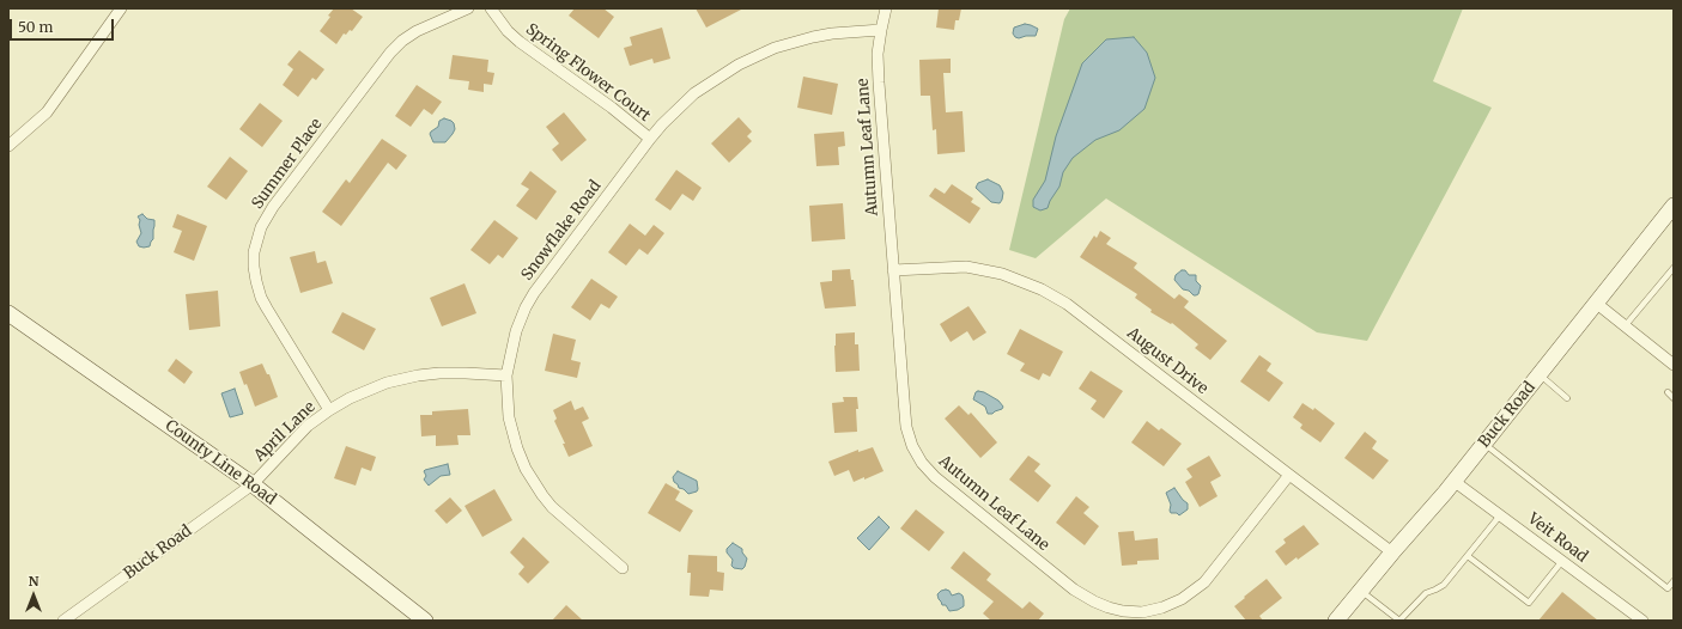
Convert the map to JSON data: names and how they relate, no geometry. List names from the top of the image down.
{
  "streets": {
    "street": [
      "Spring Flower Court",
      "Autumn Leaf Lane",
      "Summer Place",
      "Snowflake Road",
      "August Drive",
      "Buck Road",
      "April Lane",
      "County Line Road",
      "Veit Road"
    ]
  },
  "crossings": [
    ["Spring Flower Court", "Snowflake Road"],
    ["Autumn Leaf Lane", "Snowflake Road"],
    ["Autumn Leaf Lane", "August Drive"],
    ["Summer Place", "April Lane"],
    ["Snowflake Road", "April Lane"],
    ["August Drive", "Buck Road"],
    ["Buck Road", "April Lane"],
    ["Buck Road", "County Line Road"],
    ["Buck Road", "Veit Road"],
    ["April Lane", "County Line Road"]
  ],
  "scale_bar": "50 m",
  "north": "top"
}
